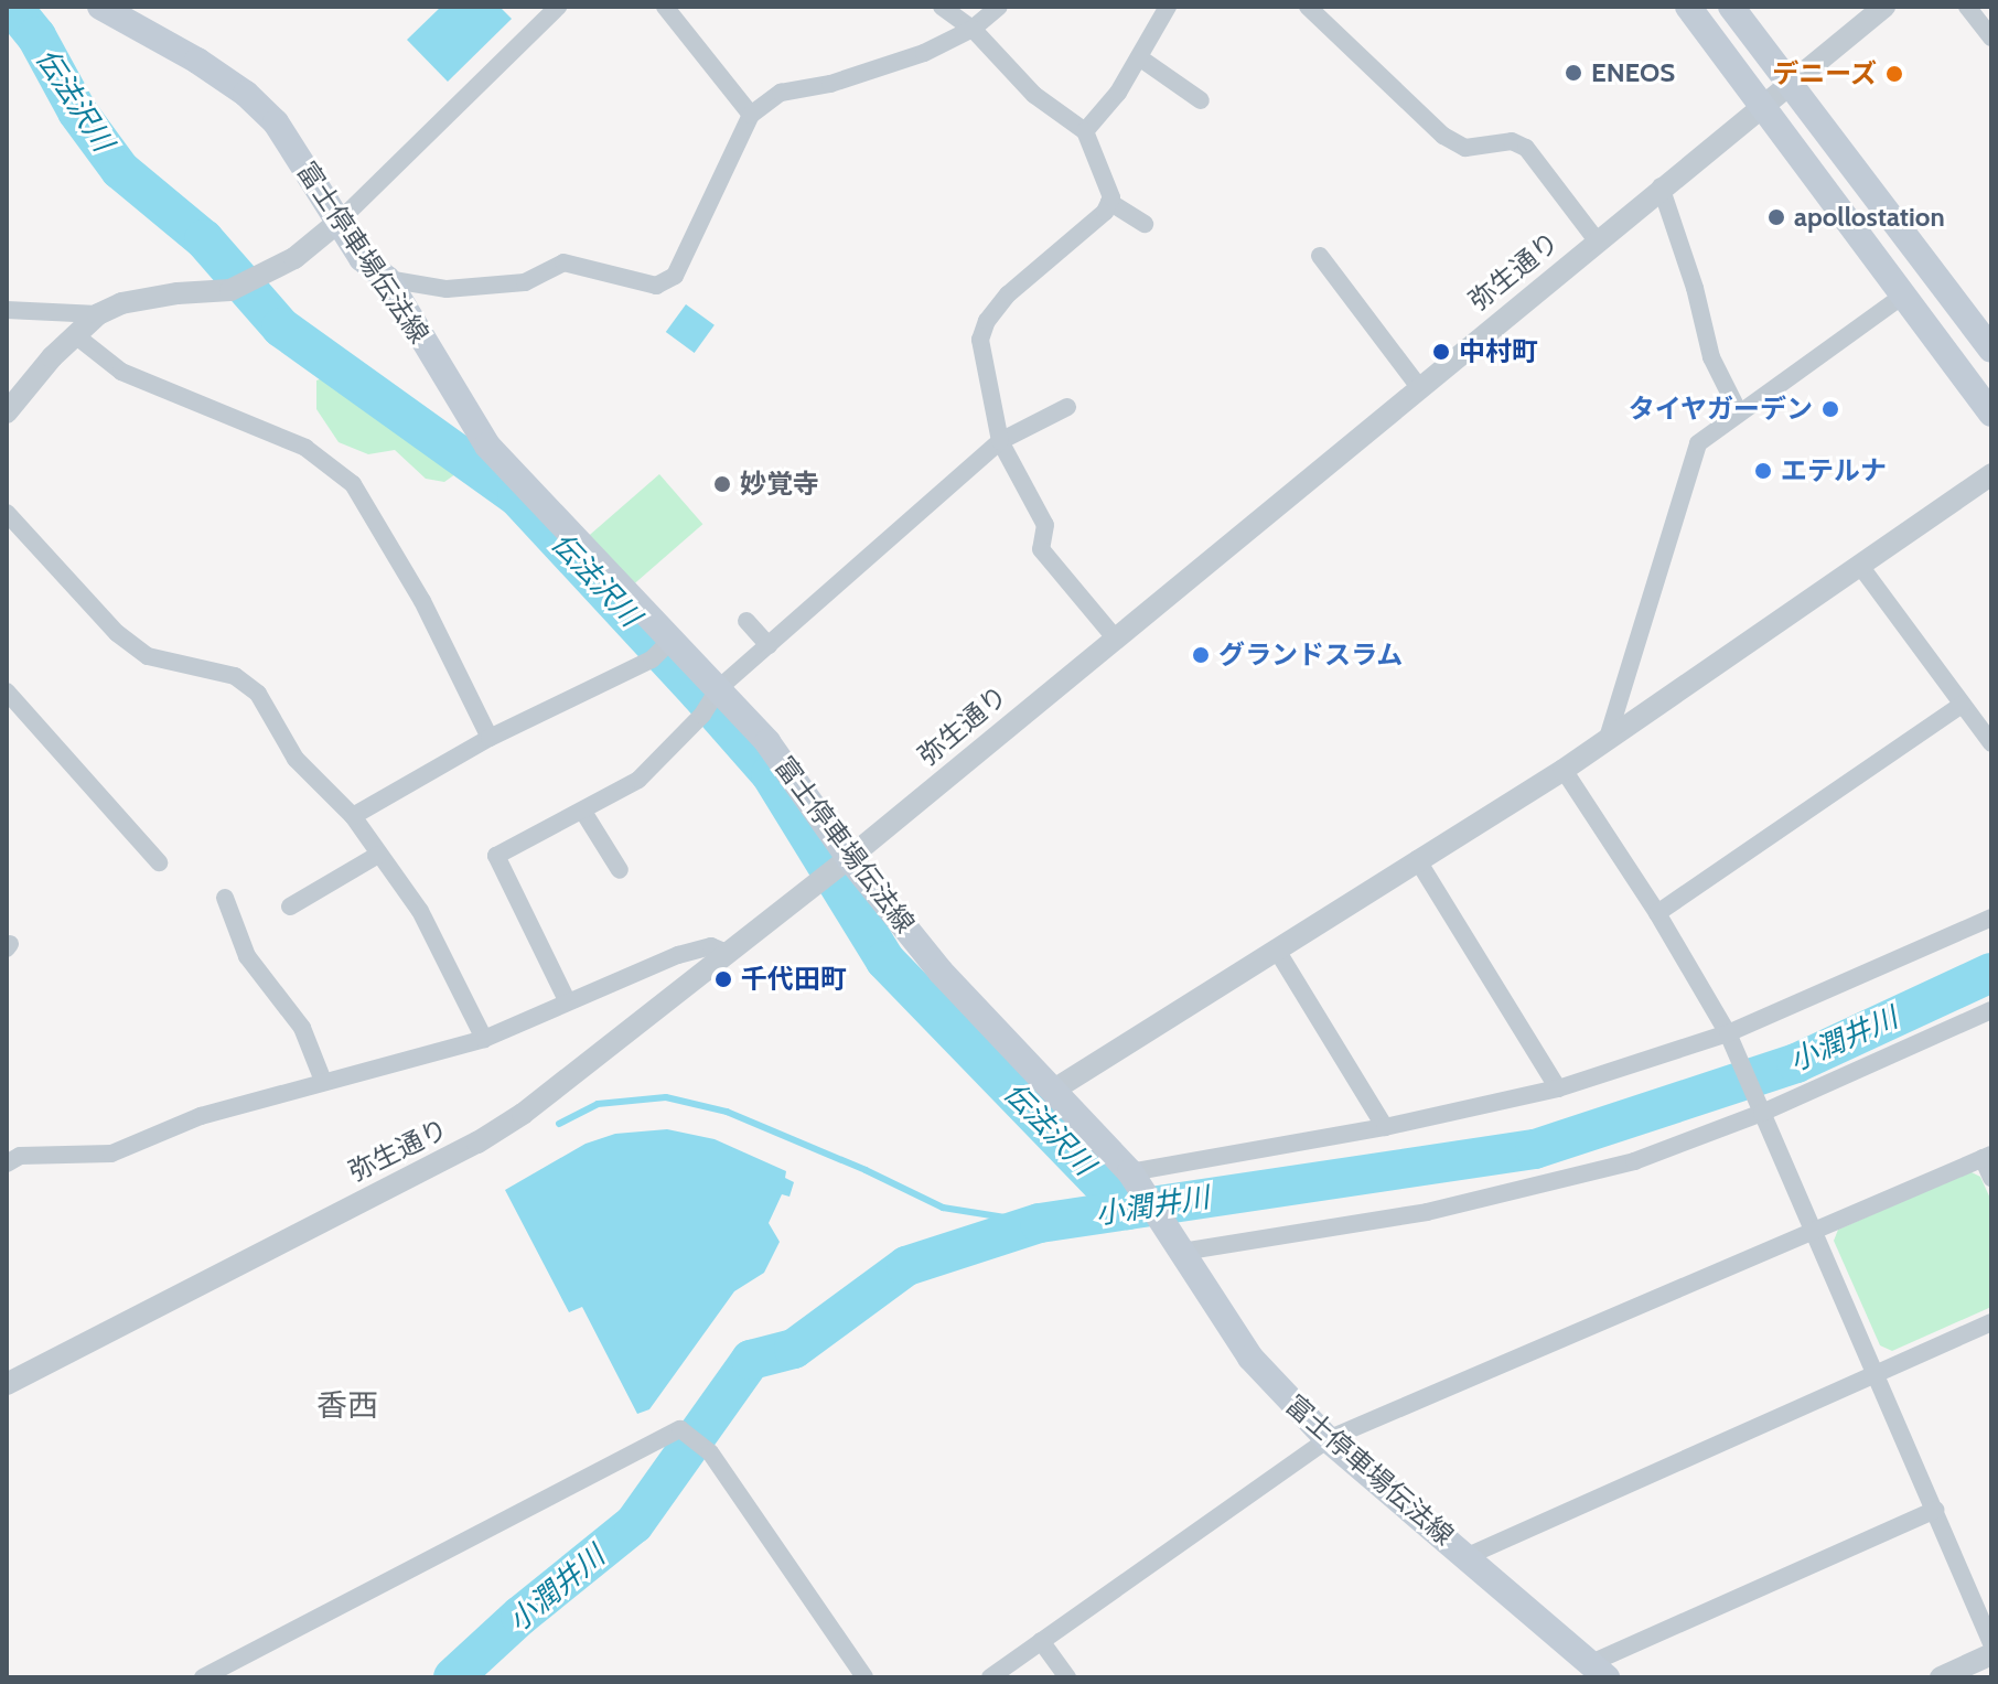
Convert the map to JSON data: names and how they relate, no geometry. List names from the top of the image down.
{
  "streets": {
    "main road": ["富士停車場伝法線"],
    "street": ["弥生通り"]
  },
  "crossings": [
    ["富士停車場伝法線", "弥生通り"]
  ],
  "districts": ["香西"],
  "water": ["伝法沢川", "小潤井川"],
  "places": [
    "ENEOS",
    "デニーズ",
    "apollostation",
    "中村町",
    "タイヤガーデン",
    "エテルナ",
    "妙覚寺",
    "グランドスラム",
    "千代田町"
  ]
}
